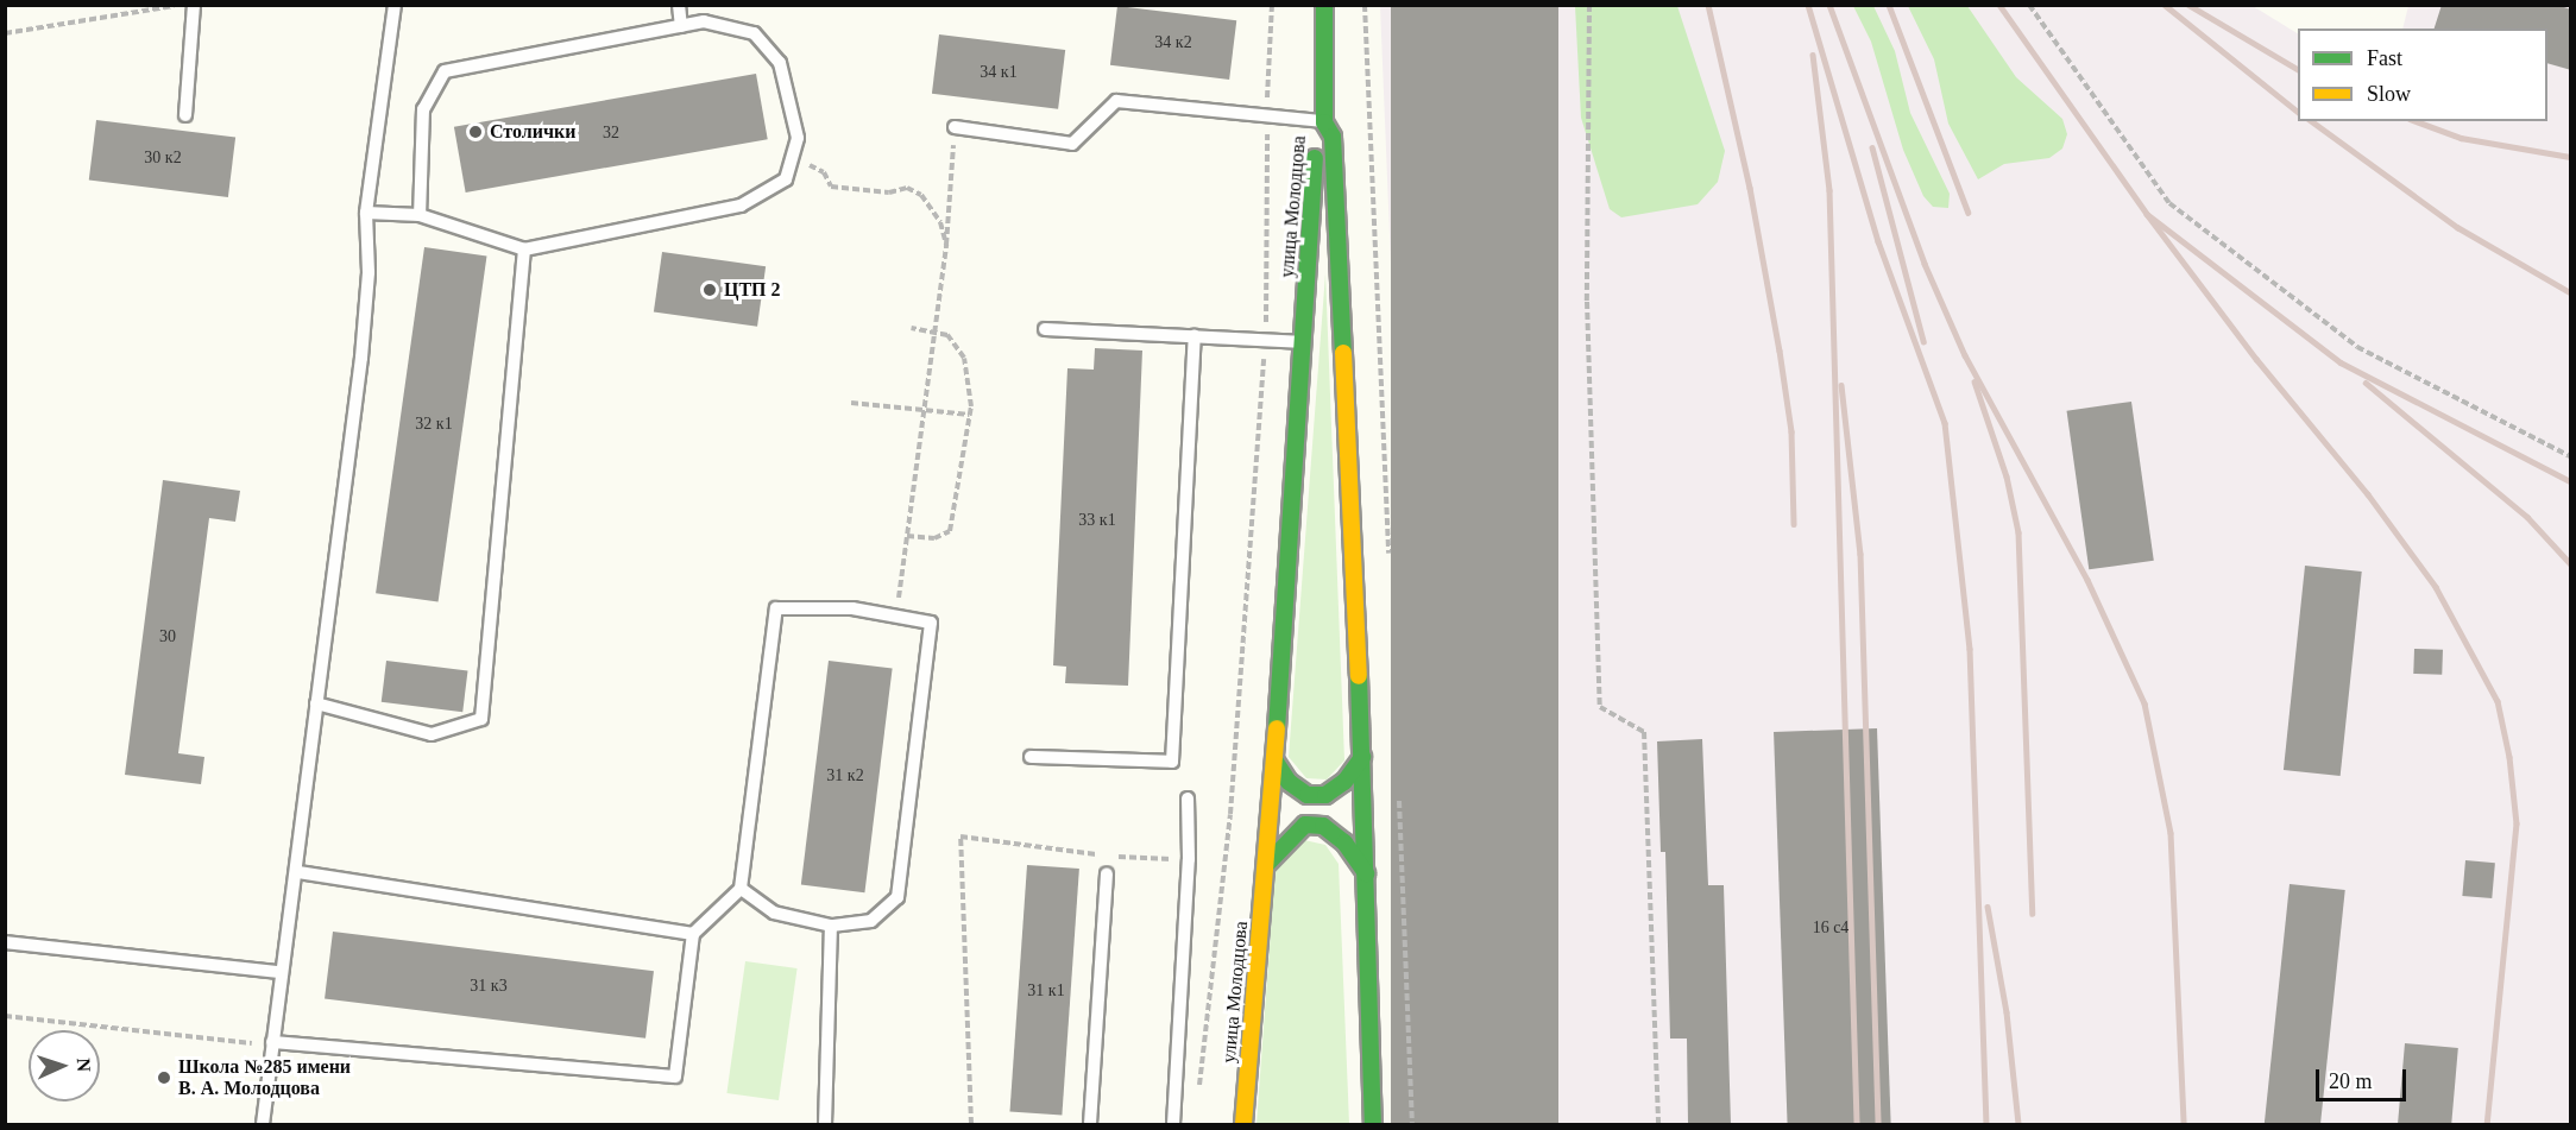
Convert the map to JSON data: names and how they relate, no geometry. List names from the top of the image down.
{
  "streets": {
    "street": ["улица Молодцова"]
  },
  "places": ["Столички", "ЦТП 2", "Школа №285 имени В. А. Молодцова"],
  "house_numbers": [
    "34 к2",
    "34 к1",
    "32",
    "30 к2",
    "32 к1",
    "33 к1",
    "30",
    "31 к2",
    "16 с4",
    "31 к3",
    "31 к1"
  ],
  "legend": ["Fast", "Slow"],
  "scale_bar": "20 m",
  "north": "right"
}
